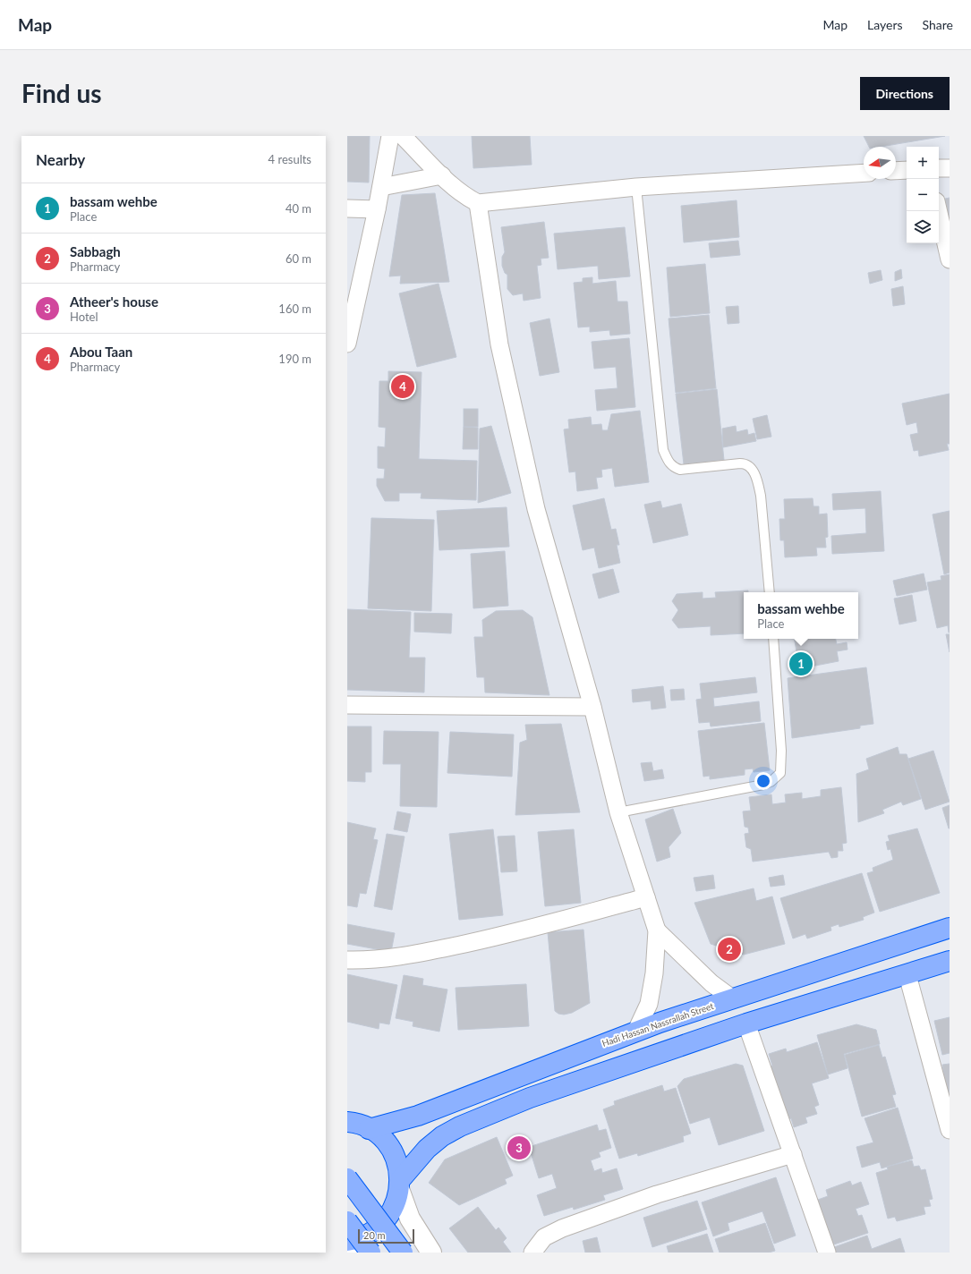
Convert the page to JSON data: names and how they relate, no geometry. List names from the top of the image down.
{
  "streets": {
    "highway": ["Hadi Hassan Nassrallah Street"]
  },
  "scale_bar": "20 m",
  "north": "left",
  "page": {
    "header": "Map",
    "nav": ["Map", "Layers", "Share"],
    "buttons": "Directions",
    "title": "Find us",
    "heading": ["Nearby", "4 results"],
    "map_buttons": ["+", "−"],
    "list": [
      {
        "mark": "1",
        "name": "bassam wehbe",
        "note": "Place",
        "value": "40 m"
      },
      {
        "mark": "2",
        "name": "Sabbagh",
        "note": "Pharmacy",
        "value": "60 m"
      },
      {
        "mark": "3",
        "name": "Atheer's house",
        "note": "Hotel",
        "value": "160 m"
      },
      {
        "mark": "4",
        "name": "Abou Taan",
        "note": "Pharmacy",
        "value": "190 m"
      }
    ],
    "pins": [
      "4",
      "1",
      "2",
      "3"
    ],
    "popup": ["bassam wehbe", "Place"],
    "scale": "20 m"
  }
}
